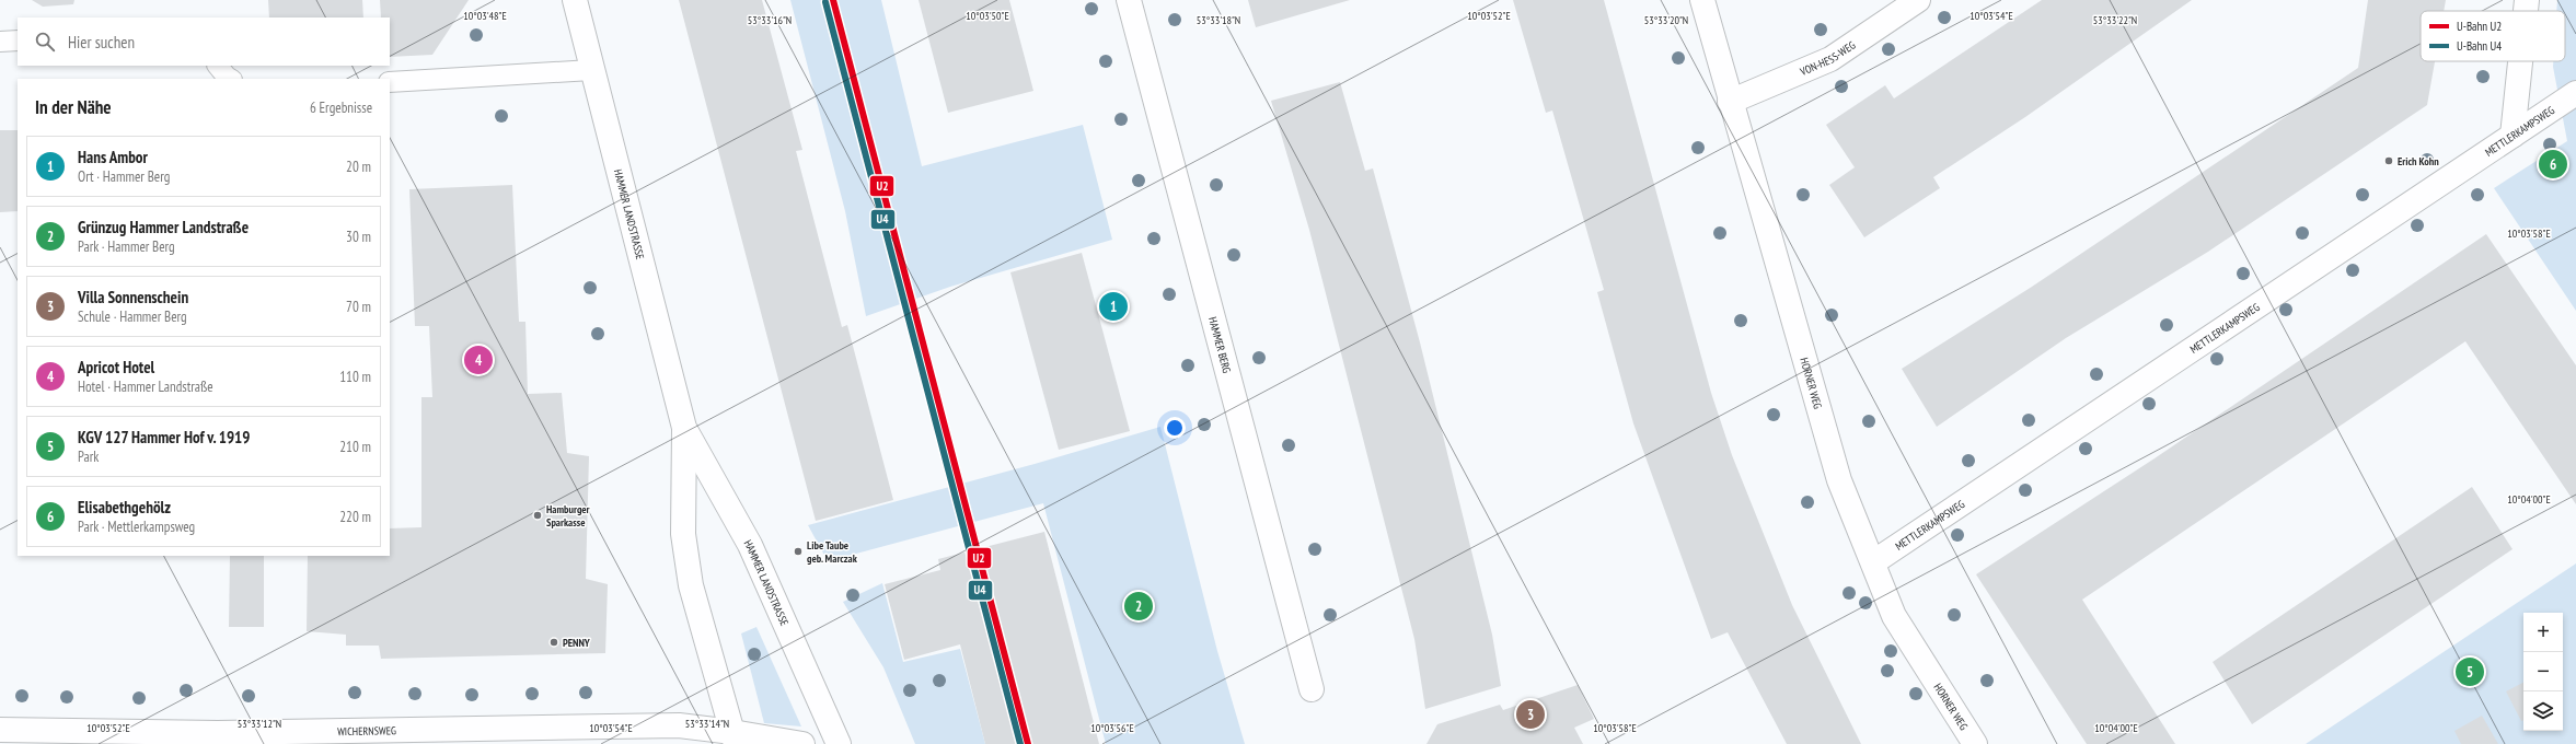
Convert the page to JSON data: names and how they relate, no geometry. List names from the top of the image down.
{
  "streets": {
    "street": [
      "VON-HESS-WEG",
      "METTLERKAMPSWEG",
      "HAMMER LANDSTRASSE",
      "HAMMER BERG",
      "HORNER WEG",
      "WICHERNSWEG"
    ]
  },
  "crossings": [
    ["VON-HESS-WEG", "HORNER WEG"],
    ["METTLERKAMPSWEG", "HORNER WEG"],
    ["HAMMER LANDSTRASSE", "WICHERNSWEG"]
  ],
  "places": [
    "Erich Kohn",
    "Hamburger Sparkasse",
    "Libe Taube geb. Marczak",
    "PENNY"
  ],
  "lines": ["metro line U2", "metro line U4"],
  "legend": ["U-Bahn U2", "U-Bahn U4"],
  "page": {
    "search": "Hier suchen",
    "heading": ["In der Nähe", "6 Ergebnisse"],
    "list": [
      {
        "mark": "1",
        "name": "Hans Ambor",
        "note": "Ort · Hammer Berg",
        "value": "20 m"
      },
      {
        "mark": "2",
        "name": "Grünzug Hammer Landstraße",
        "note": "Park · Hammer Berg",
        "value": "30 m"
      },
      {
        "mark": "3",
        "name": "Villa Sonnenschein",
        "note": "Schule · Hammer Berg",
        "value": "70 m"
      },
      {
        "mark": "4",
        "name": "Apricot Hotel",
        "note": "Hotel · Hammer Landstraße",
        "value": "110 m"
      },
      {
        "mark": "5",
        "name": "KGV 127 Hammer Hof v. 1919",
        "note": "Park",
        "value": "210 m"
      },
      {
        "mark": "6",
        "name": "Elisabethgehölz",
        "note": "Park · Mettlerkampsweg",
        "value": "220 m"
      }
    ],
    "pins": [
      "6",
      "1",
      "4",
      "2",
      "5",
      "3"
    ],
    "map_buttons": ["+", "−"]
  },
  "coordinates": [
    "10°03'48\"E",
    "10°03'50\"E",
    "10°03'54\"E",
    "10°03'52\"E",
    "53°33'16\"N",
    "53°33'18\"N",
    "53°33'20\"N",
    "53°33'22\"N",
    "10°03'58\"E",
    "10°04'00\"E",
    "53°33'12\"N",
    "53°33'14\"N",
    "10°03'56\"E"
  ]
}
